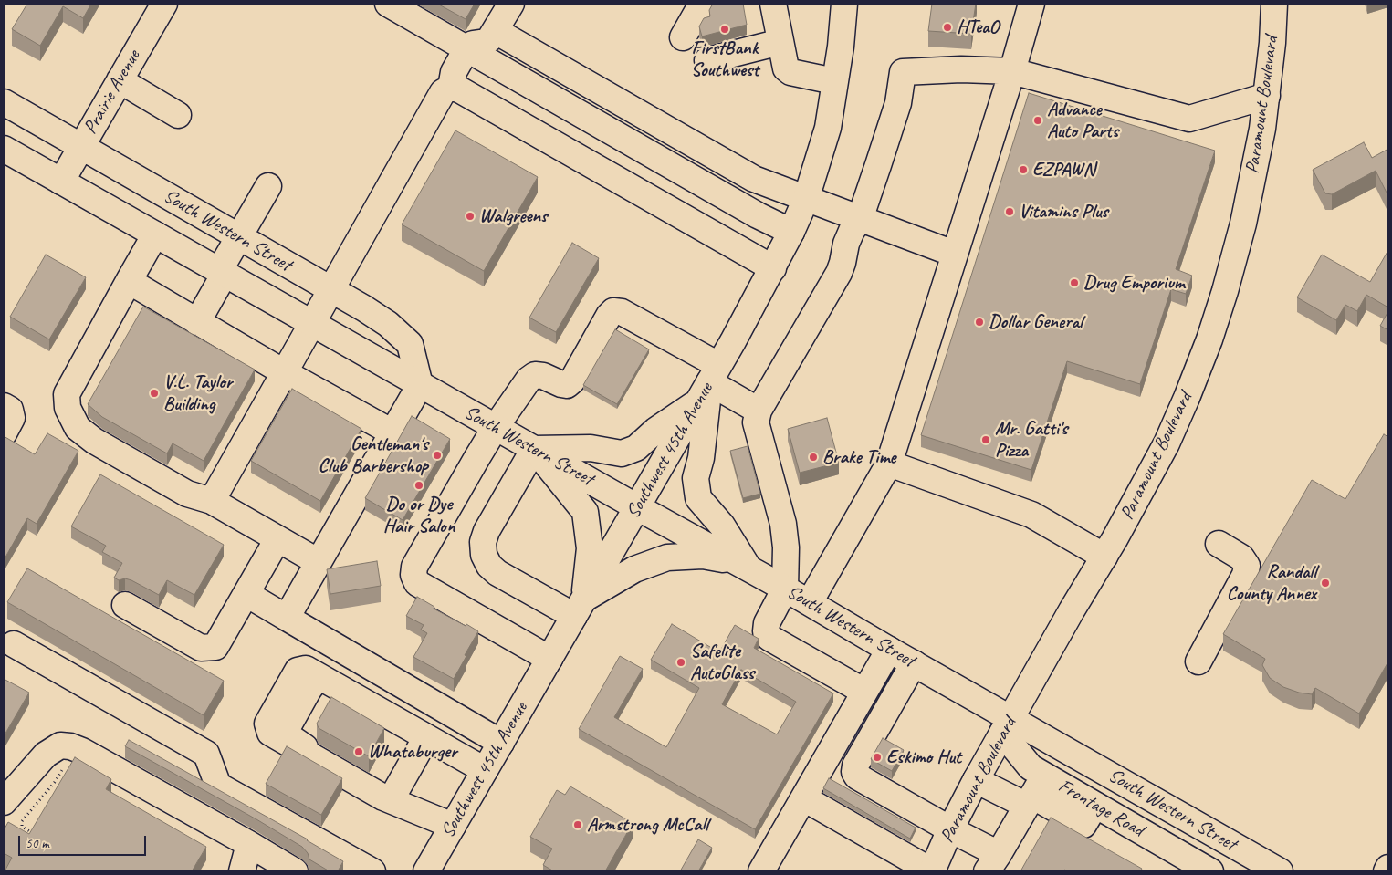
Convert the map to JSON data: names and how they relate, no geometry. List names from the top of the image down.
{
  "streets": {
    "main road": [
      "Prairie Avenue",
      "Paramount Boulevard",
      "South Western Street",
      "Southwest 45th Avenue",
      "Frontage Road"
    ]
  },
  "crossings": [
    ["Prairie Avenue", "South Western Street"],
    ["Paramount Boulevard", "South Western Street"],
    ["Paramount Boulevard", "Frontage Road"],
    ["South Western Street", "Southwest 45th Avenue"],
    ["South Western Street", "Frontage Road"]
  ],
  "places": [
    "HTeaO",
    "FirstBank Southwest",
    "Advance Auto Parts",
    "EZPAWN",
    "Vitamins Plus",
    "Walgreens",
    "Drug Emporium",
    "Dollar General",
    "V.L. Taylor Building",
    "Mr. Gatti's Pizza",
    "Gentleman's Club Barbershop",
    "Brake Time",
    "Do or Dye Hair Salon",
    "Randall County Annex",
    "Safelite AutoGlass",
    "Whataburger",
    "Eskimo Hut",
    "Armstrong McCall"
  ],
  "scale_bar": "50 m"
}
